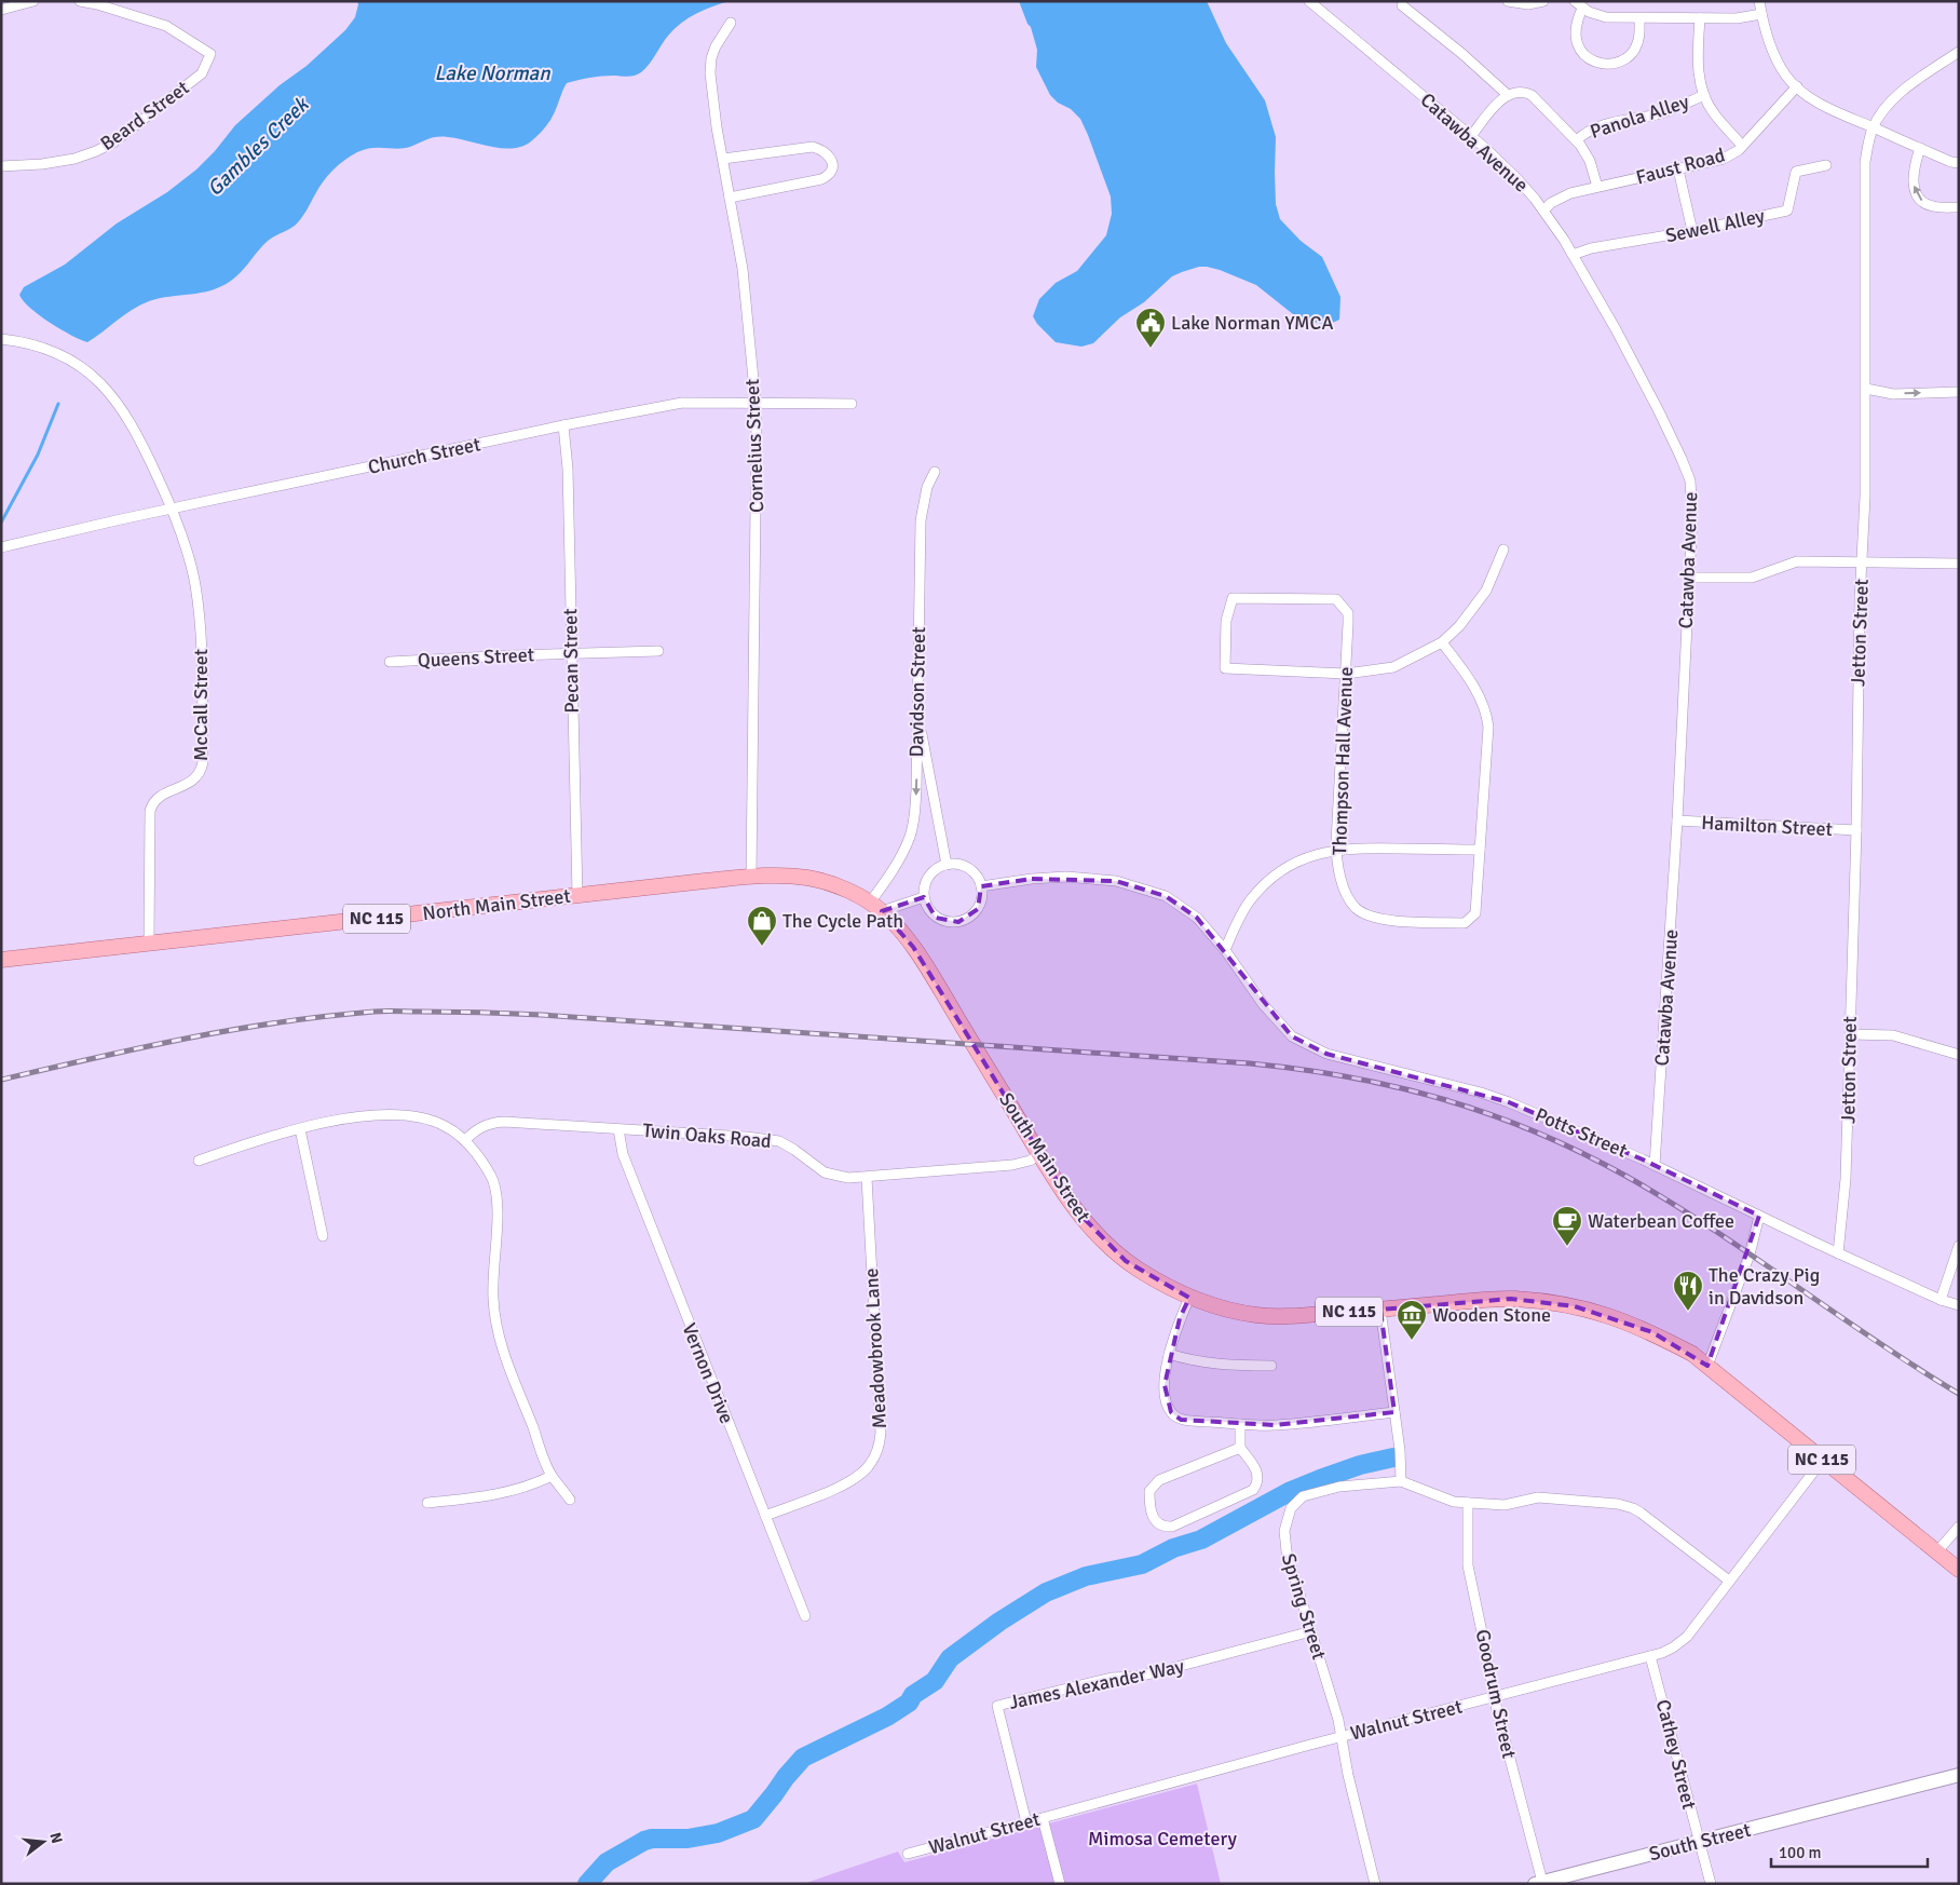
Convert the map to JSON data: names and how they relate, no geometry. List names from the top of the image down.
{
  "streets": {
    "main road": ["North Main Street", "NC 115", "South Main Street"],
    "street": [
      "Beard Street",
      "Panola Alley",
      "Catawba Avenue",
      "Faust Road",
      "Sewell Alley",
      "Cornelius Street",
      "Church Street",
      "Jetton Street",
      "Queens Street",
      "Pecan Street",
      "Davidson Street",
      "McCall Street",
      "Thompson Hall Avenue",
      "Hamilton Street",
      "Potts Street",
      "Twin Oaks Road",
      "Meadowbrook Lane",
      "Vernon Drive",
      "Spring Street",
      "James Alexander Way",
      "Goodrum Street",
      "Walnut Street",
      "Cathey Street",
      "South Street"
    ]
  },
  "crossings": [
    ["Catawba Avenue", "Faust Road"],
    ["Catawba Avenue", "Sewell Alley"],
    ["Catawba Avenue", "Hamilton Street"],
    ["Catawba Avenue", "Potts Street"],
    ["Cornelius Street", "Church Street"],
    ["Cornelius Street", "North Main Street"],
    ["Church Street", "Pecan Street"],
    ["Church Street", "McCall Street"],
    ["Jetton Street", "Hamilton Street"],
    ["Jetton Street", "Potts Street"],
    ["Queens Street", "Pecan Street"],
    ["Pecan Street", "North Main Street"],
    ["Davidson Street", "North Main Street"],
    ["McCall Street", "North Main Street"],
    ["North Main Street", "South Main Street"],
    ["Twin Oaks Road", "South Main Street"],
    ["Twin Oaks Road", "Meadowbrook Lane"],
    ["Twin Oaks Road", "Vernon Drive"],
    ["South Main Street", "Walnut Street"],
    ["Meadowbrook Lane", "Vernon Drive"],
    ["Spring Street", "James Alexander Way"],
    ["Spring Street", "Goodrum Street"],
    ["Spring Street", "Walnut Street"],
    ["James Alexander Way", "Walnut Street"],
    ["Goodrum Street", "Walnut Street"],
    ["Goodrum Street", "South Street"],
    ["Walnut Street", "Cathey Street"],
    ["Cathey Street", "South Street"]
  ],
  "water": ["Lake Norman", "Gambles Creek"],
  "parks": ["Mimosa Cemetery"],
  "places": {
    "public building": ["Lake Norman YMCA"],
    "shop": ["The Cycle Path"],
    "cafe": ["Waterbean Coffee"],
    "restaurant": ["The Crazy Pig in Davidson"],
    "museum": ["Wooden Stone"]
  },
  "scale_bar": "100 m",
  "north": "right"
}
